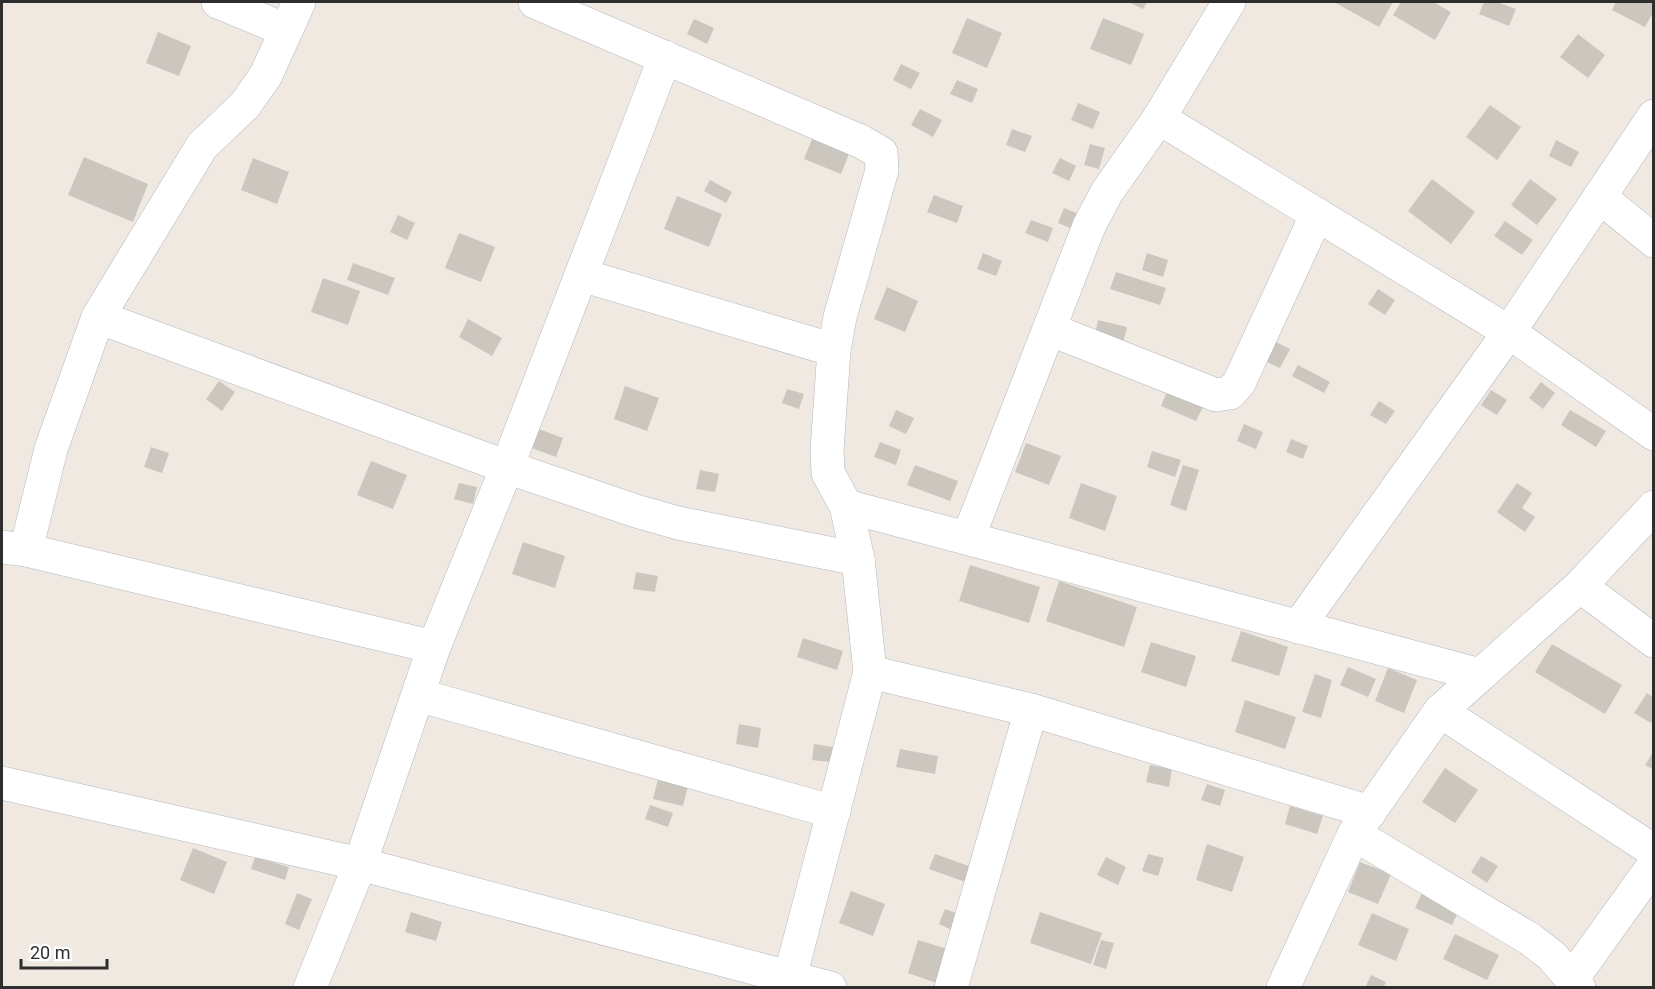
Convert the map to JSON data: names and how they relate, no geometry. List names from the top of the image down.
{
  "scale_bar": "20 m"
}
